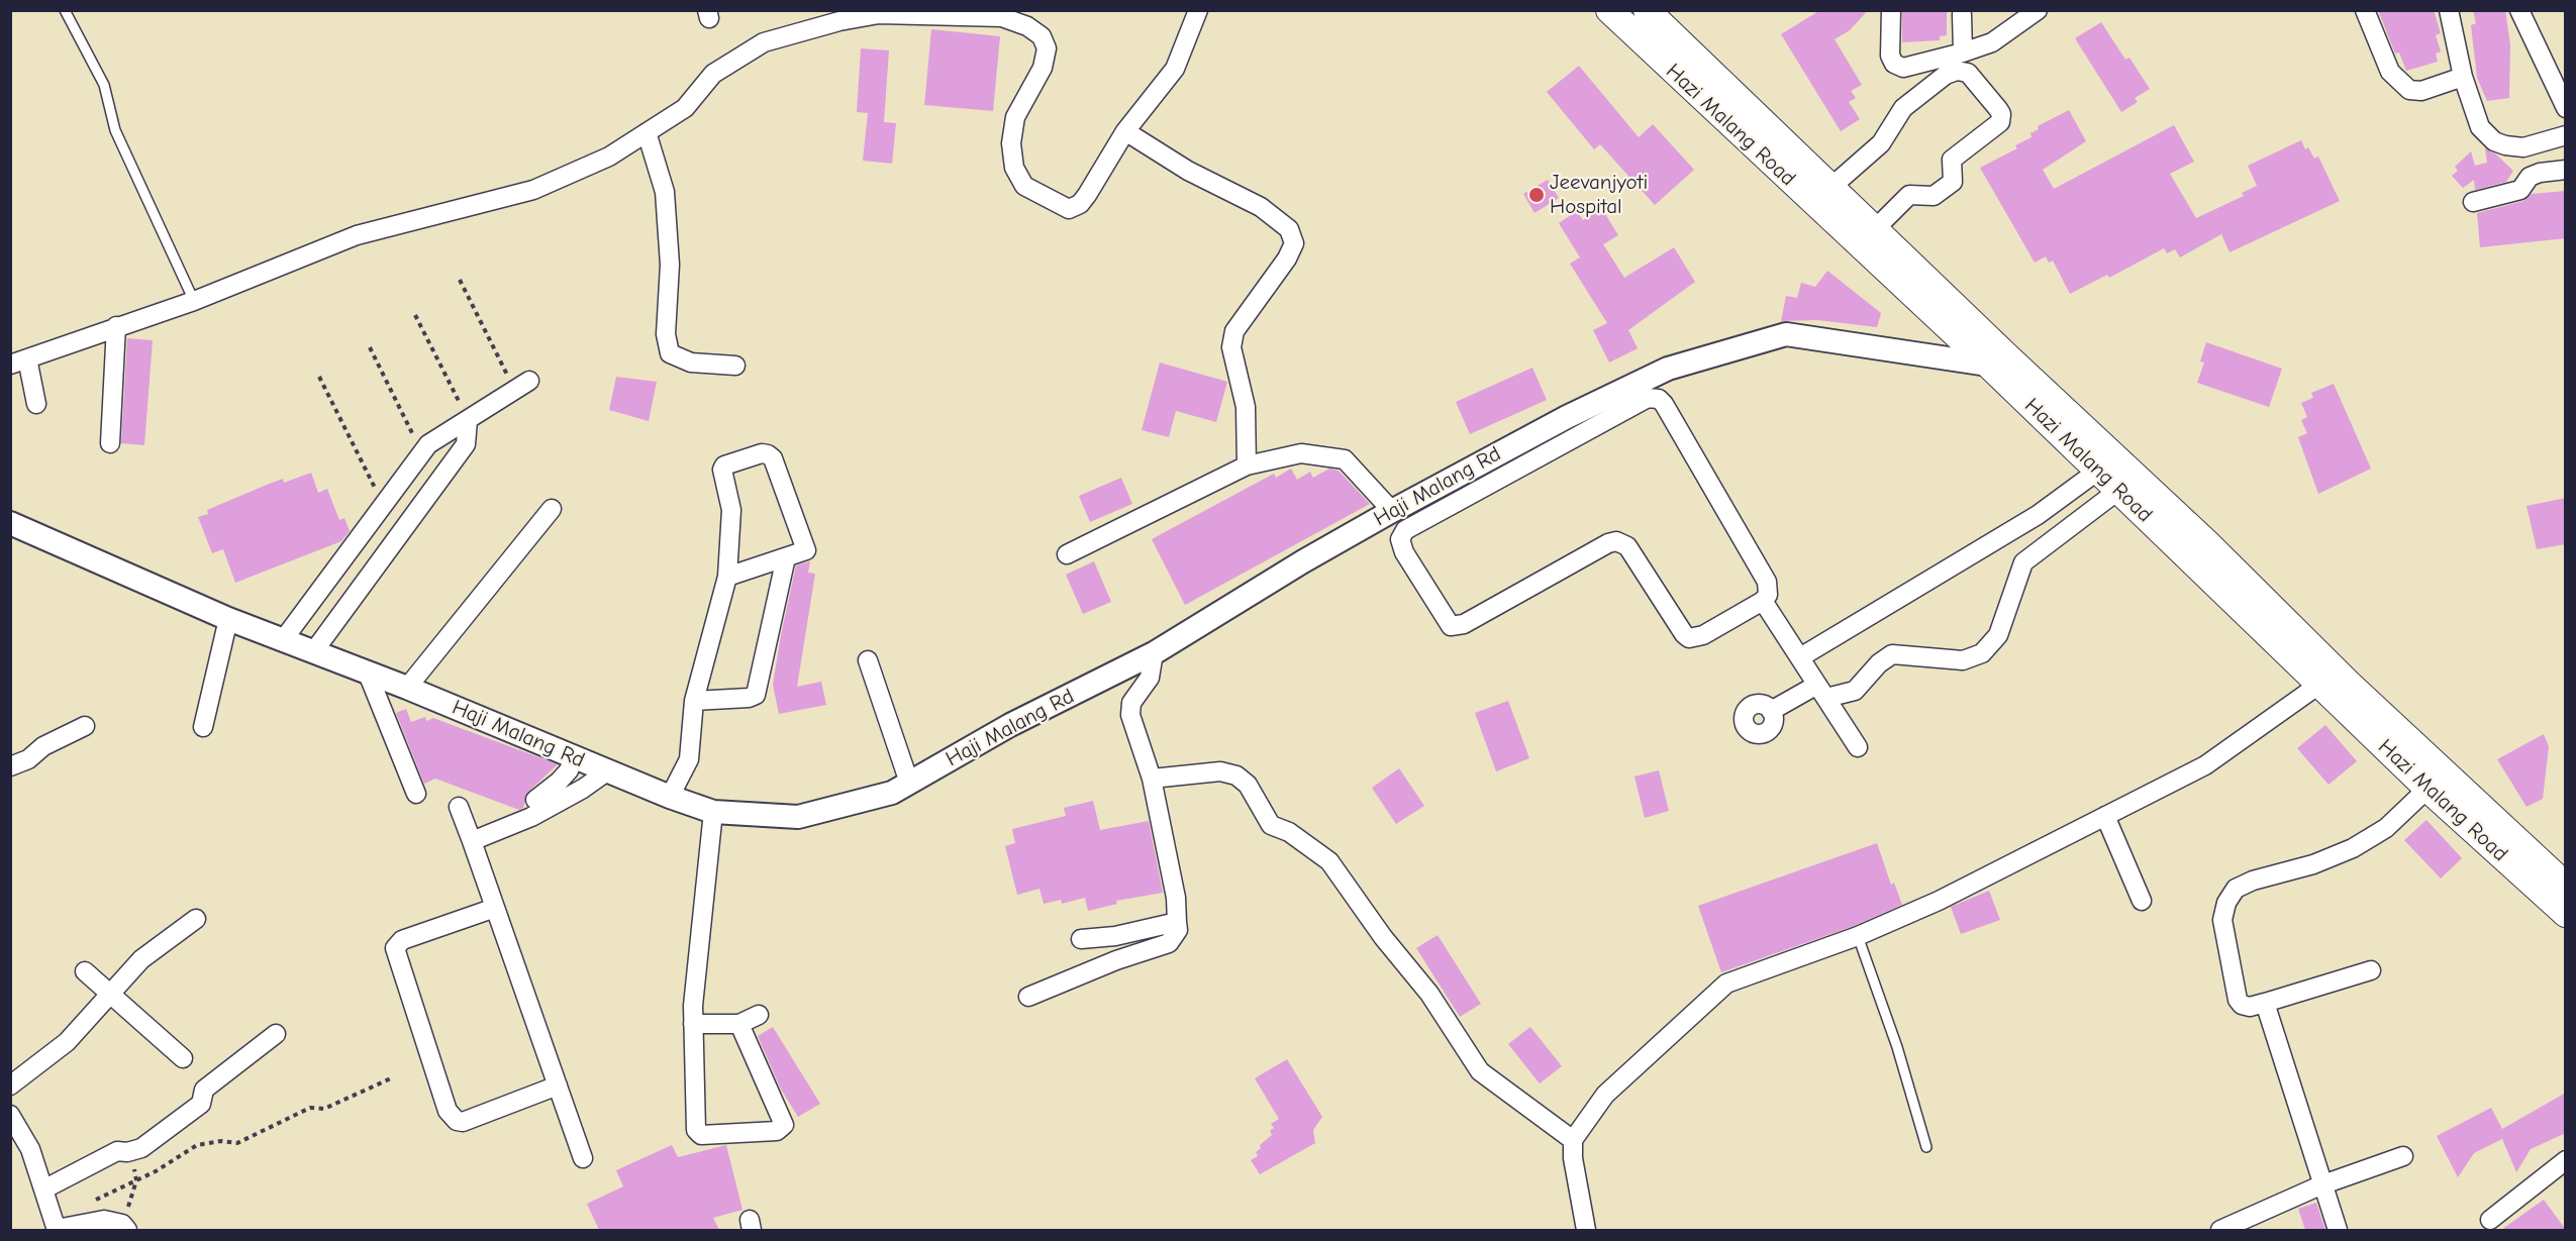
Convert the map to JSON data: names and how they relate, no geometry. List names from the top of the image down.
{
  "streets": {
    "main road": ["Hazi Malang Road"],
    "street": ["Haji Malang Rd"]
  },
  "crossings": [
    ["Hazi Malang Road", "Haji Malang Rd"]
  ],
  "places": ["Jeevanjyoti Hospital"]
}
